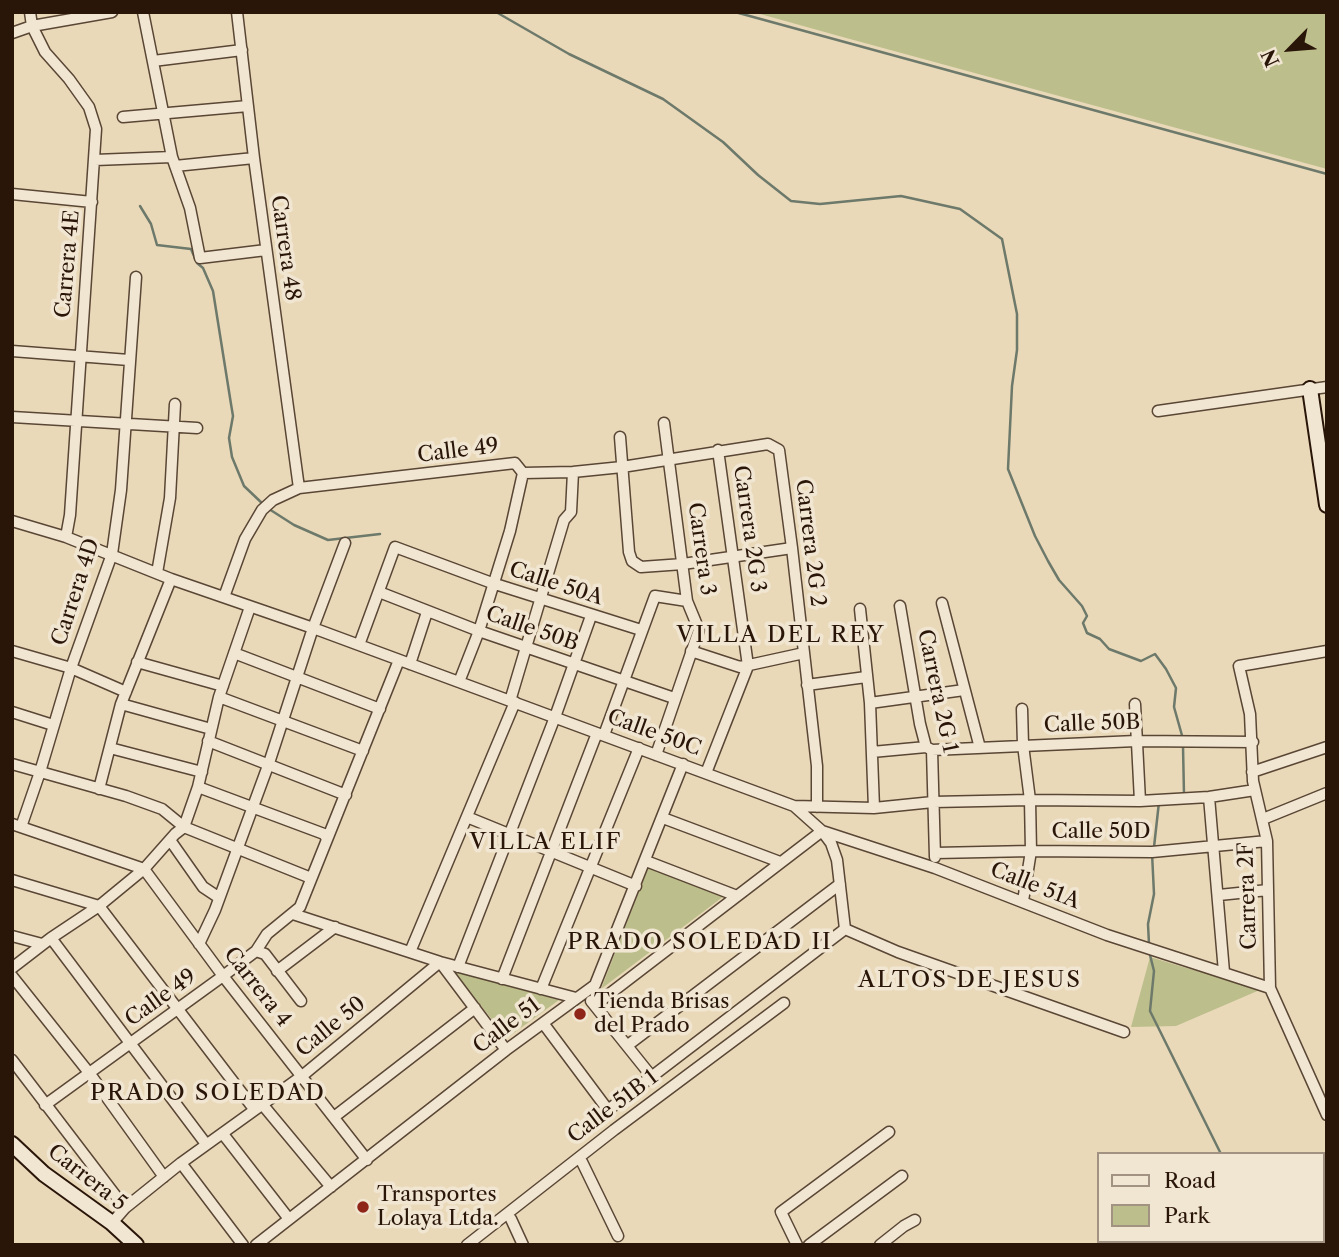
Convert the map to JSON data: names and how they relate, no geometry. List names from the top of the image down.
{
  "streets": {
    "main road": ["Carrera 5"],
    "street": [
      "Carrera 48",
      "Carrera 4E",
      "Calle 49",
      "Carrera 2G 3",
      "Carrera 2G 2",
      "Carrera 3",
      "Calle 50A",
      "Carrera 4D",
      "Calle 50B",
      "Carrera 2G 1",
      "Calle 50C",
      "Calle 50D",
      "Calle 51A",
      "Carrera 2F",
      "Carrera 4",
      "Calle 51",
      "Calle 50",
      "Calle 51B 1"
    ]
  },
  "crossings": [
    ["Carrera 48", "Calle 49"],
    ["Carrera 4E", "Calle 50C"],
    ["Calle 49", "Carrera 2G 3"],
    ["Calle 49", "Carrera 2G 2"],
    ["Calle 49", "Carrera 3"],
    ["Calle 49", "Calle 50C"],
    ["Calle 49", "Carrera 4"],
    ["Calle 49", "Carrera 5"],
    ["Carrera 2G 3", "Calle 50C"],
    ["Carrera 2G 2", "Calle 50C"],
    ["Carrera 3", "Calle 50B"],
    ["Carrera 3", "Calle 50C"],
    ["Calle 50A", "Calle 50B"],
    ["Carrera 4D", "Calle 50C"],
    ["Calle 50B", "Carrera 2G 1"],
    ["Calle 50B", "Carrera 2F"],
    ["Carrera 2G 1", "Calle 50C"],
    ["Carrera 2G 1", "Calle 50D"],
    ["Carrera 2G 1", "Calle 51A"],
    ["Calle 50C", "Calle 51A"],
    ["Calle 50C", "Carrera 2F"],
    ["Calle 50C", "Calle 51"],
    ["Calle 50D", "Carrera 2F"],
    ["Calle 51A", "Carrera 2F"],
    ["Carrera 4", "Calle 51"],
    ["Carrera 4", "Calle 50"],
    ["Calle 50", "Carrera 5"]
  ],
  "districts": [
    "VILLA DEL REY",
    "VILLA ELIF",
    "PRADO SOLEDAD II",
    "ALTOS DE JESUS",
    "PRADO SOLEDAD"
  ],
  "places": ["Tienda Brisas del Prado", "Transportes Lolaya Ltda."],
  "legend": ["Road", "Park"],
  "north": "bottom left"
}
